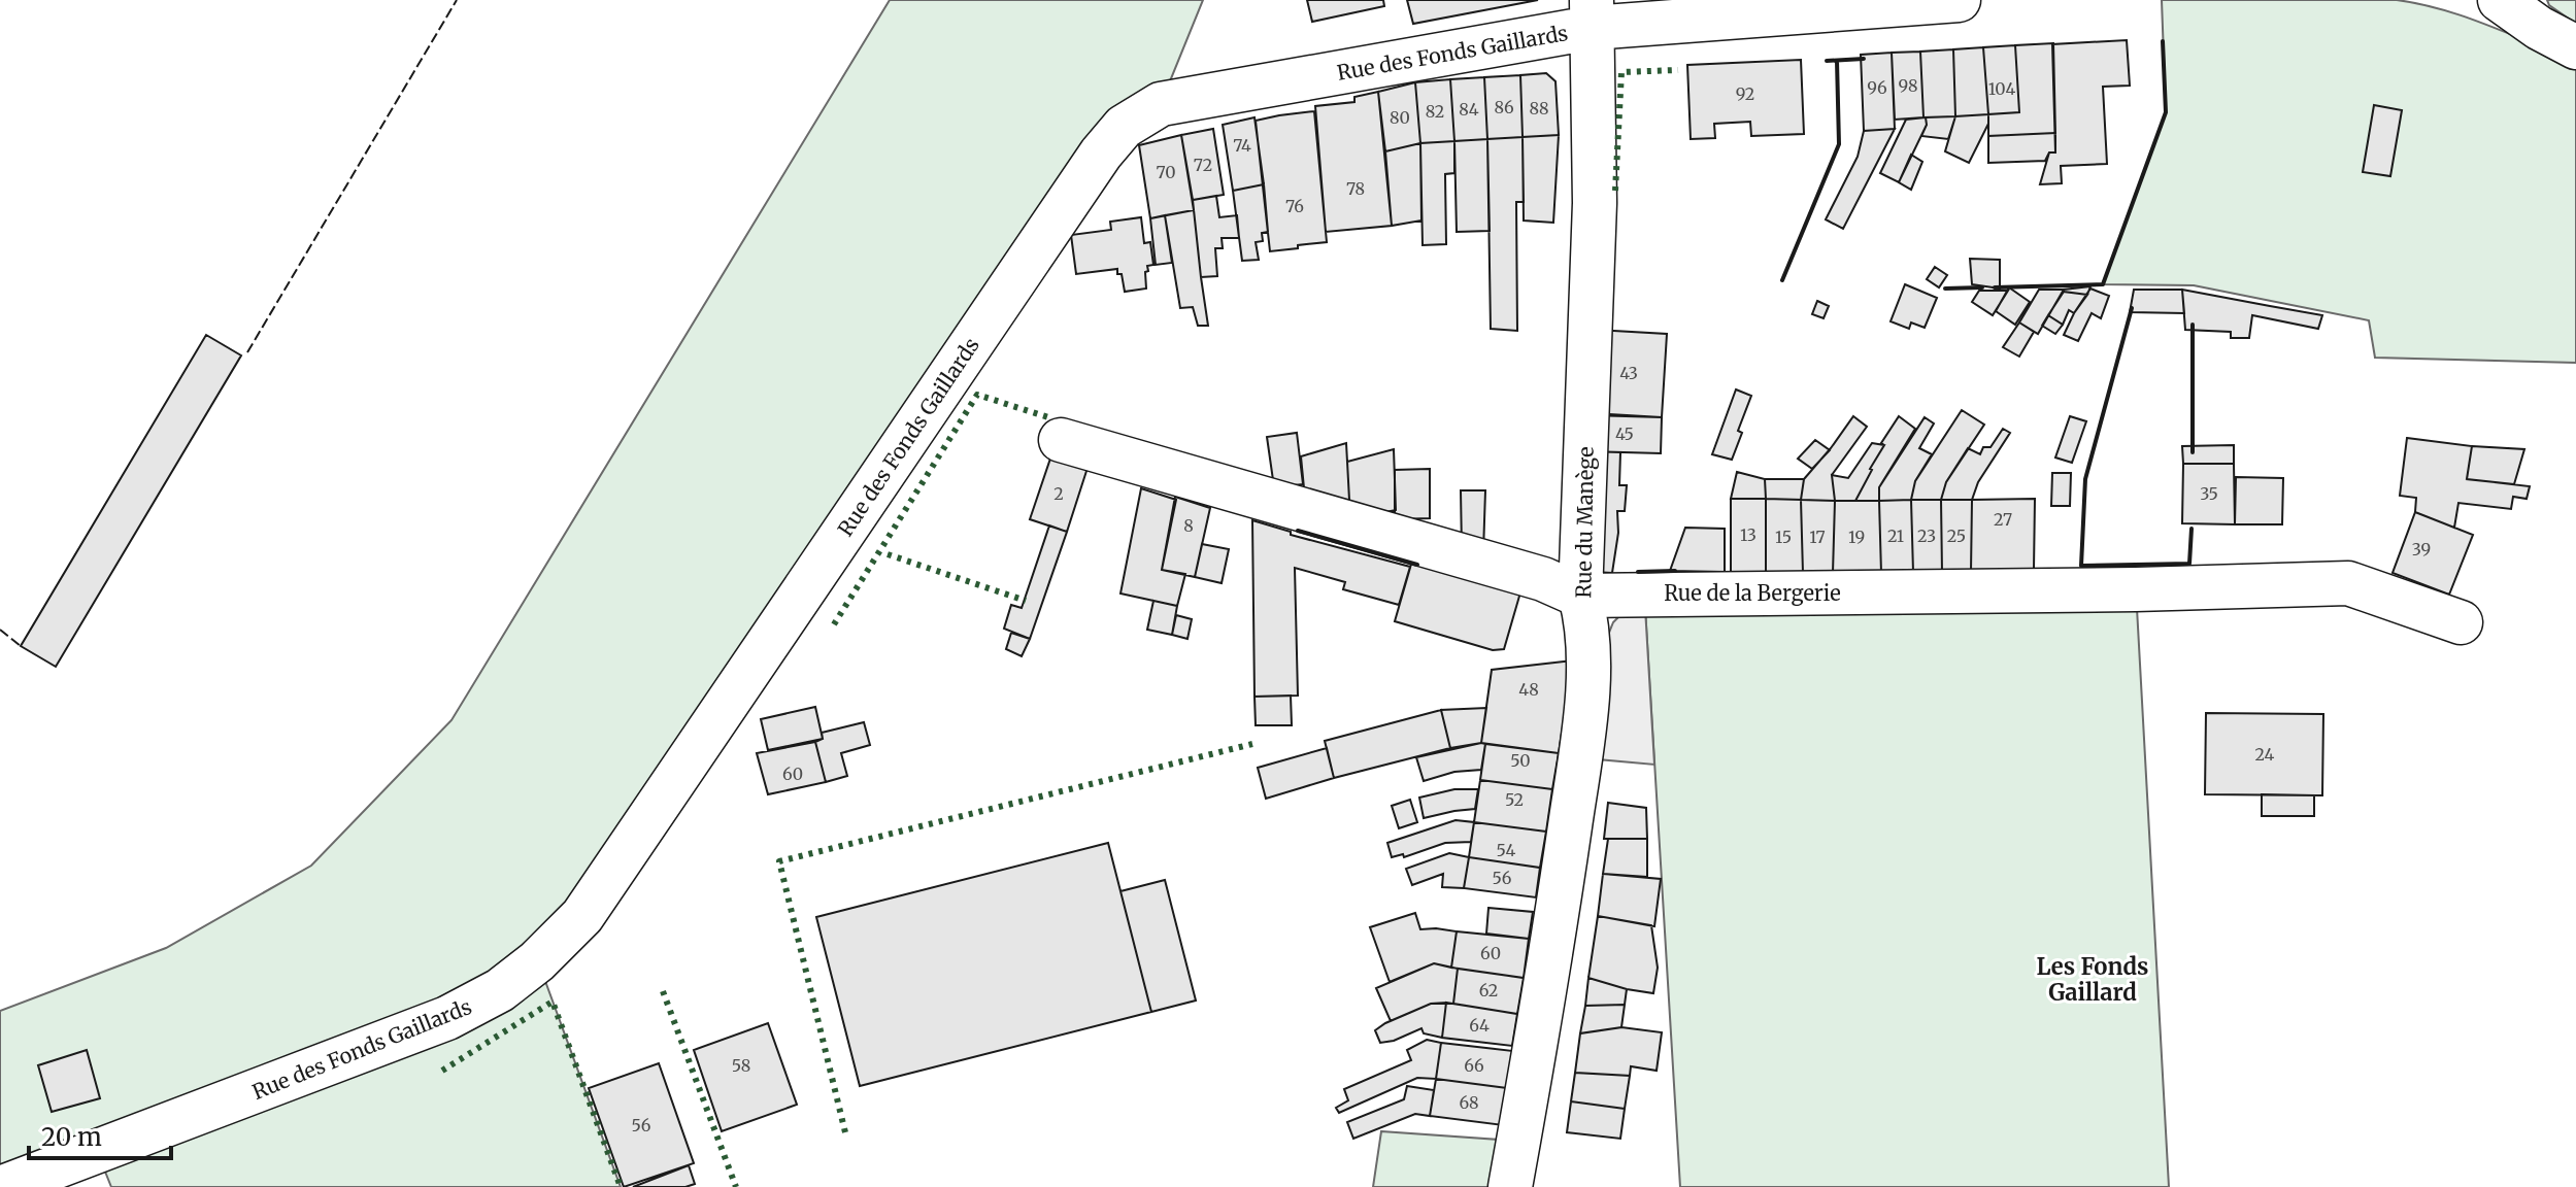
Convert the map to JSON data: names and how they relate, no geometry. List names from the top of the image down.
{
  "streets": {
    "street": ["Rue des Fonds Gaillards", "Rue du Manège", "Rue de la Bergerie"]
  },
  "crossings": [
    ["Rue des Fonds Gaillards", "Rue du Manège"],
    ["Rue du Manège", "Rue de la Bergerie"]
  ],
  "districts": ["Les Fonds Gaillard"],
  "house_numbers": [
    "98",
    "96",
    "104",
    "92",
    "86",
    "88",
    "84",
    "82",
    "80",
    "74",
    "72",
    "70",
    "78",
    "76",
    "43",
    "45",
    "2",
    "35",
    "27",
    "8",
    "13",
    "21",
    "23",
    "25",
    "15",
    "17",
    "19",
    "39",
    "48",
    "24",
    "50",
    "60",
    "52",
    "54",
    "56",
    "60",
    "62",
    "64",
    "58",
    "66",
    "68",
    "56"
  ],
  "scale_bar": "20 m"
}
